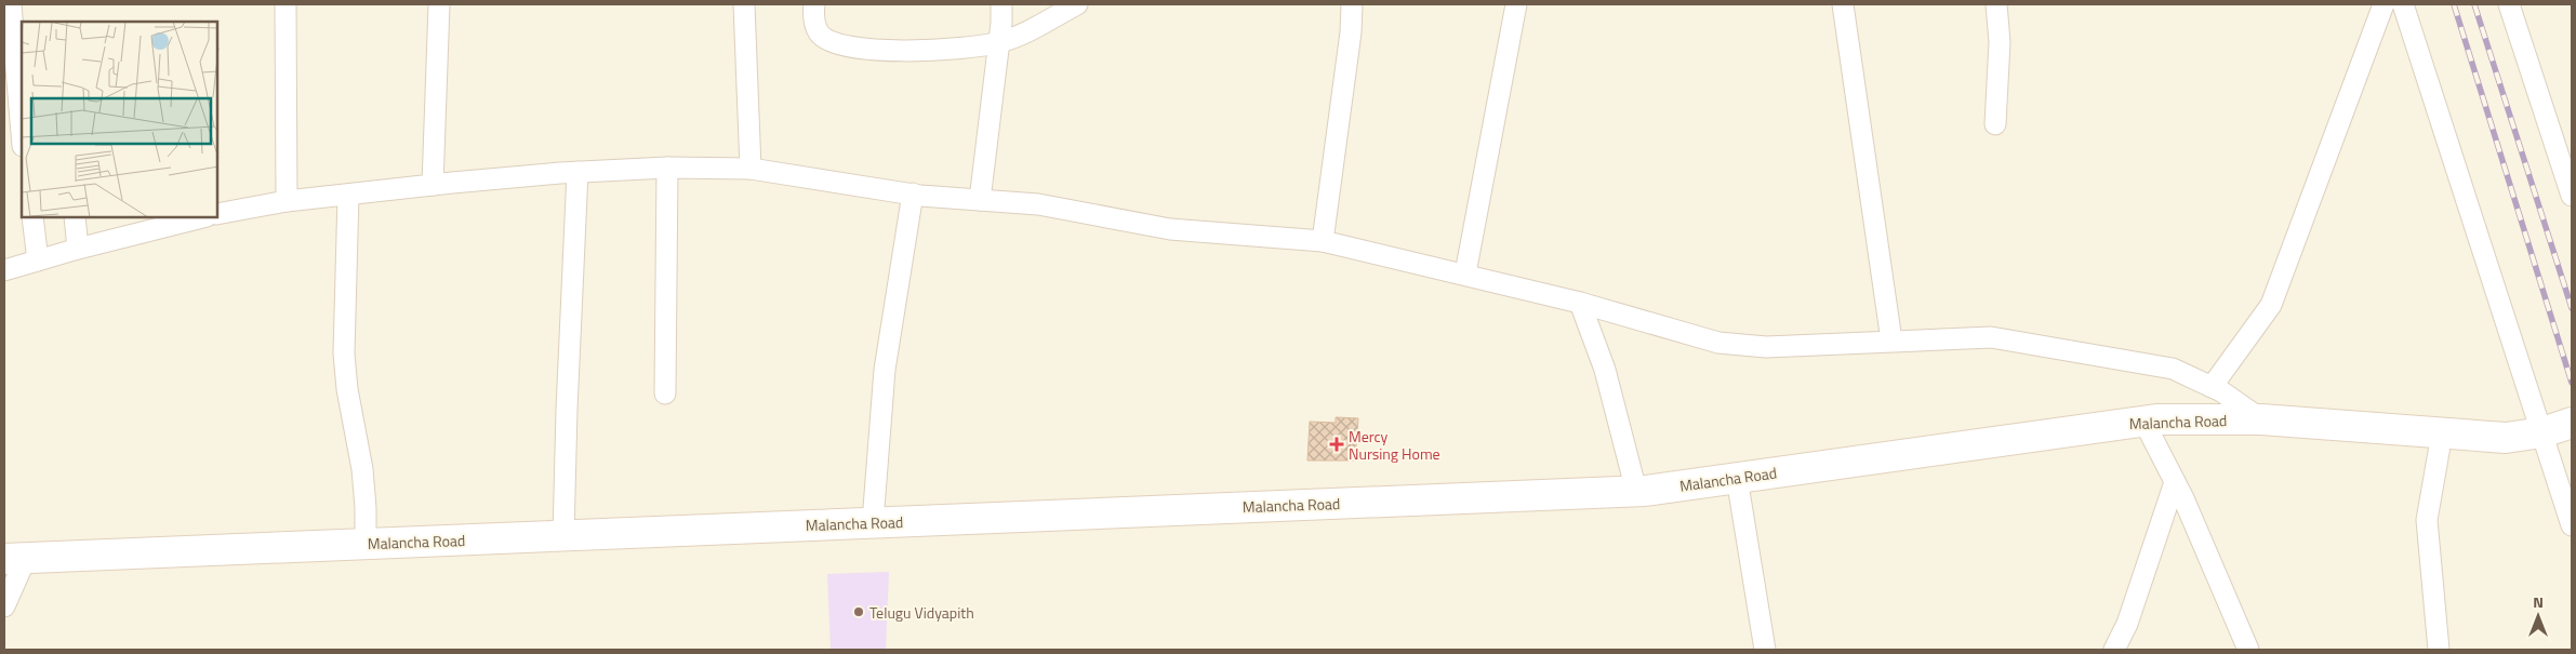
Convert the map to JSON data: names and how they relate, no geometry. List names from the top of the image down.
{
  "streets": {
    "street": ["Malancha Road"]
  },
  "places": {
    "health": ["Mercy Nursing Home"],
    "other": ["Telugu Vidyapith"]
  },
  "north": "top"
}
